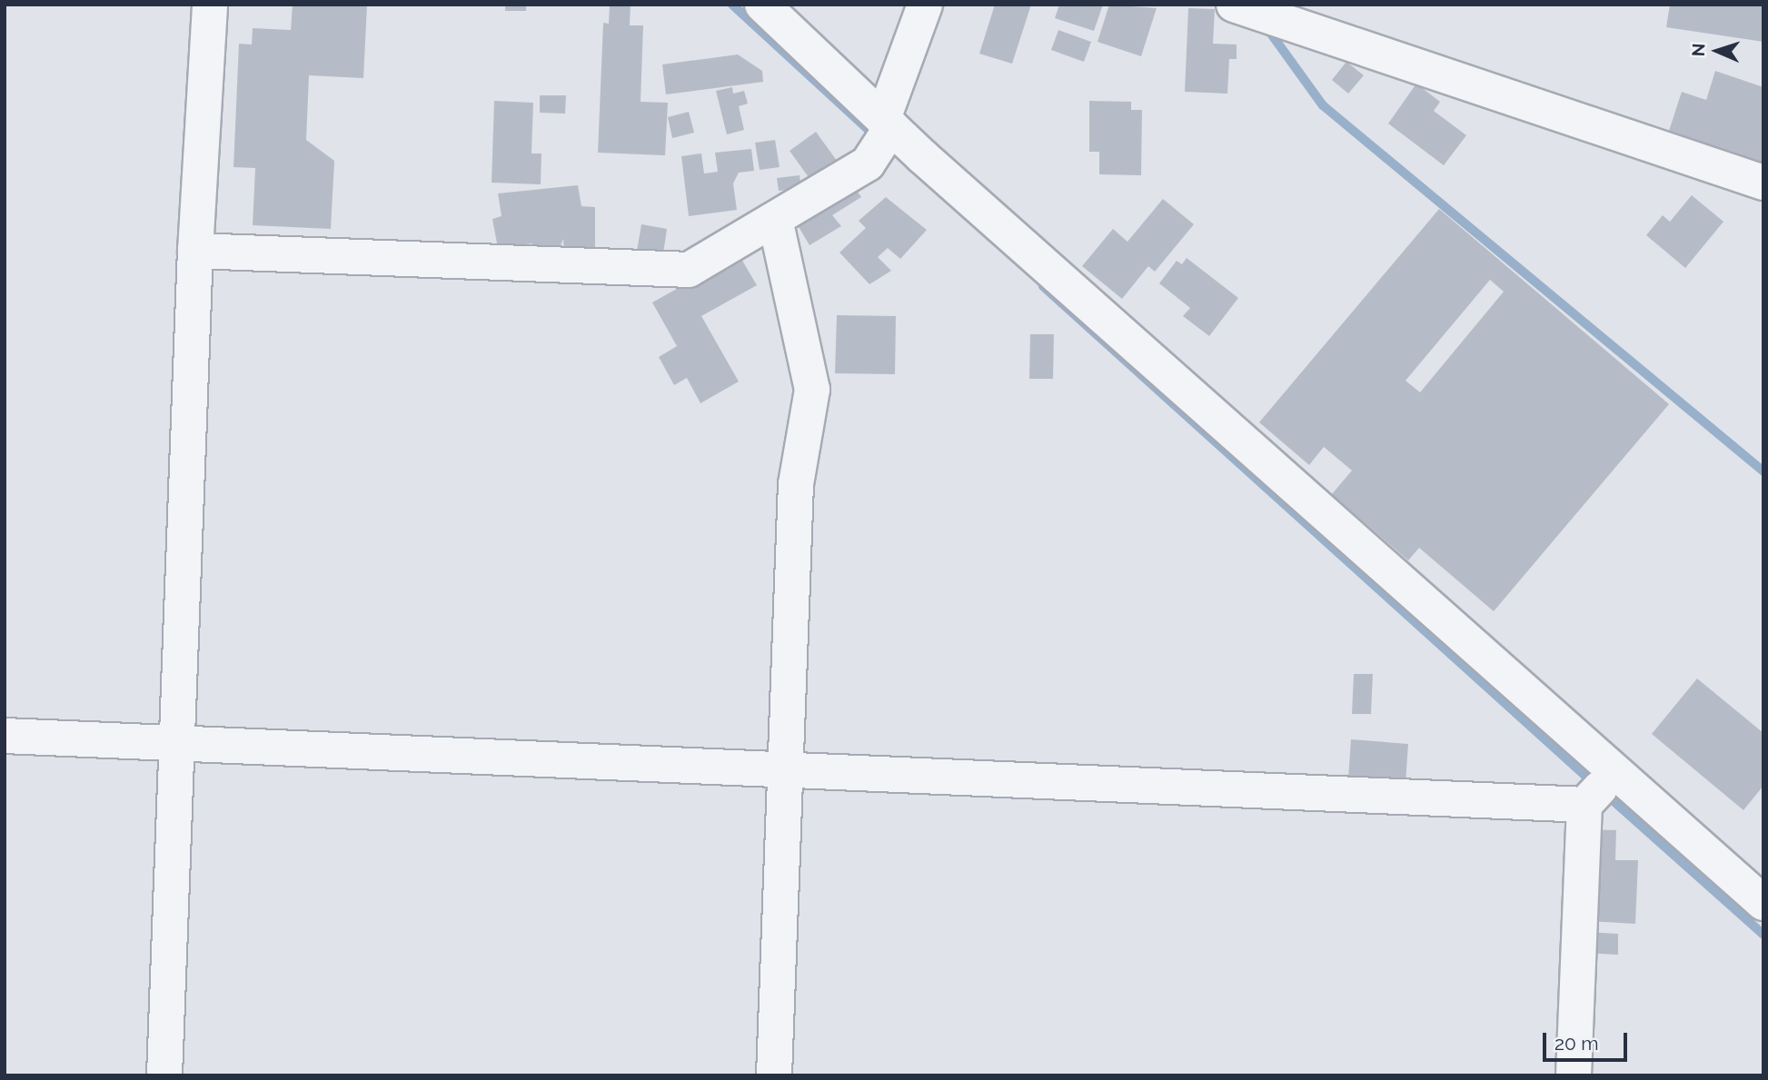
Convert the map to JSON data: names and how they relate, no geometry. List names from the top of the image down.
{
  "scale_bar": "20 m",
  "north": "left"
}
